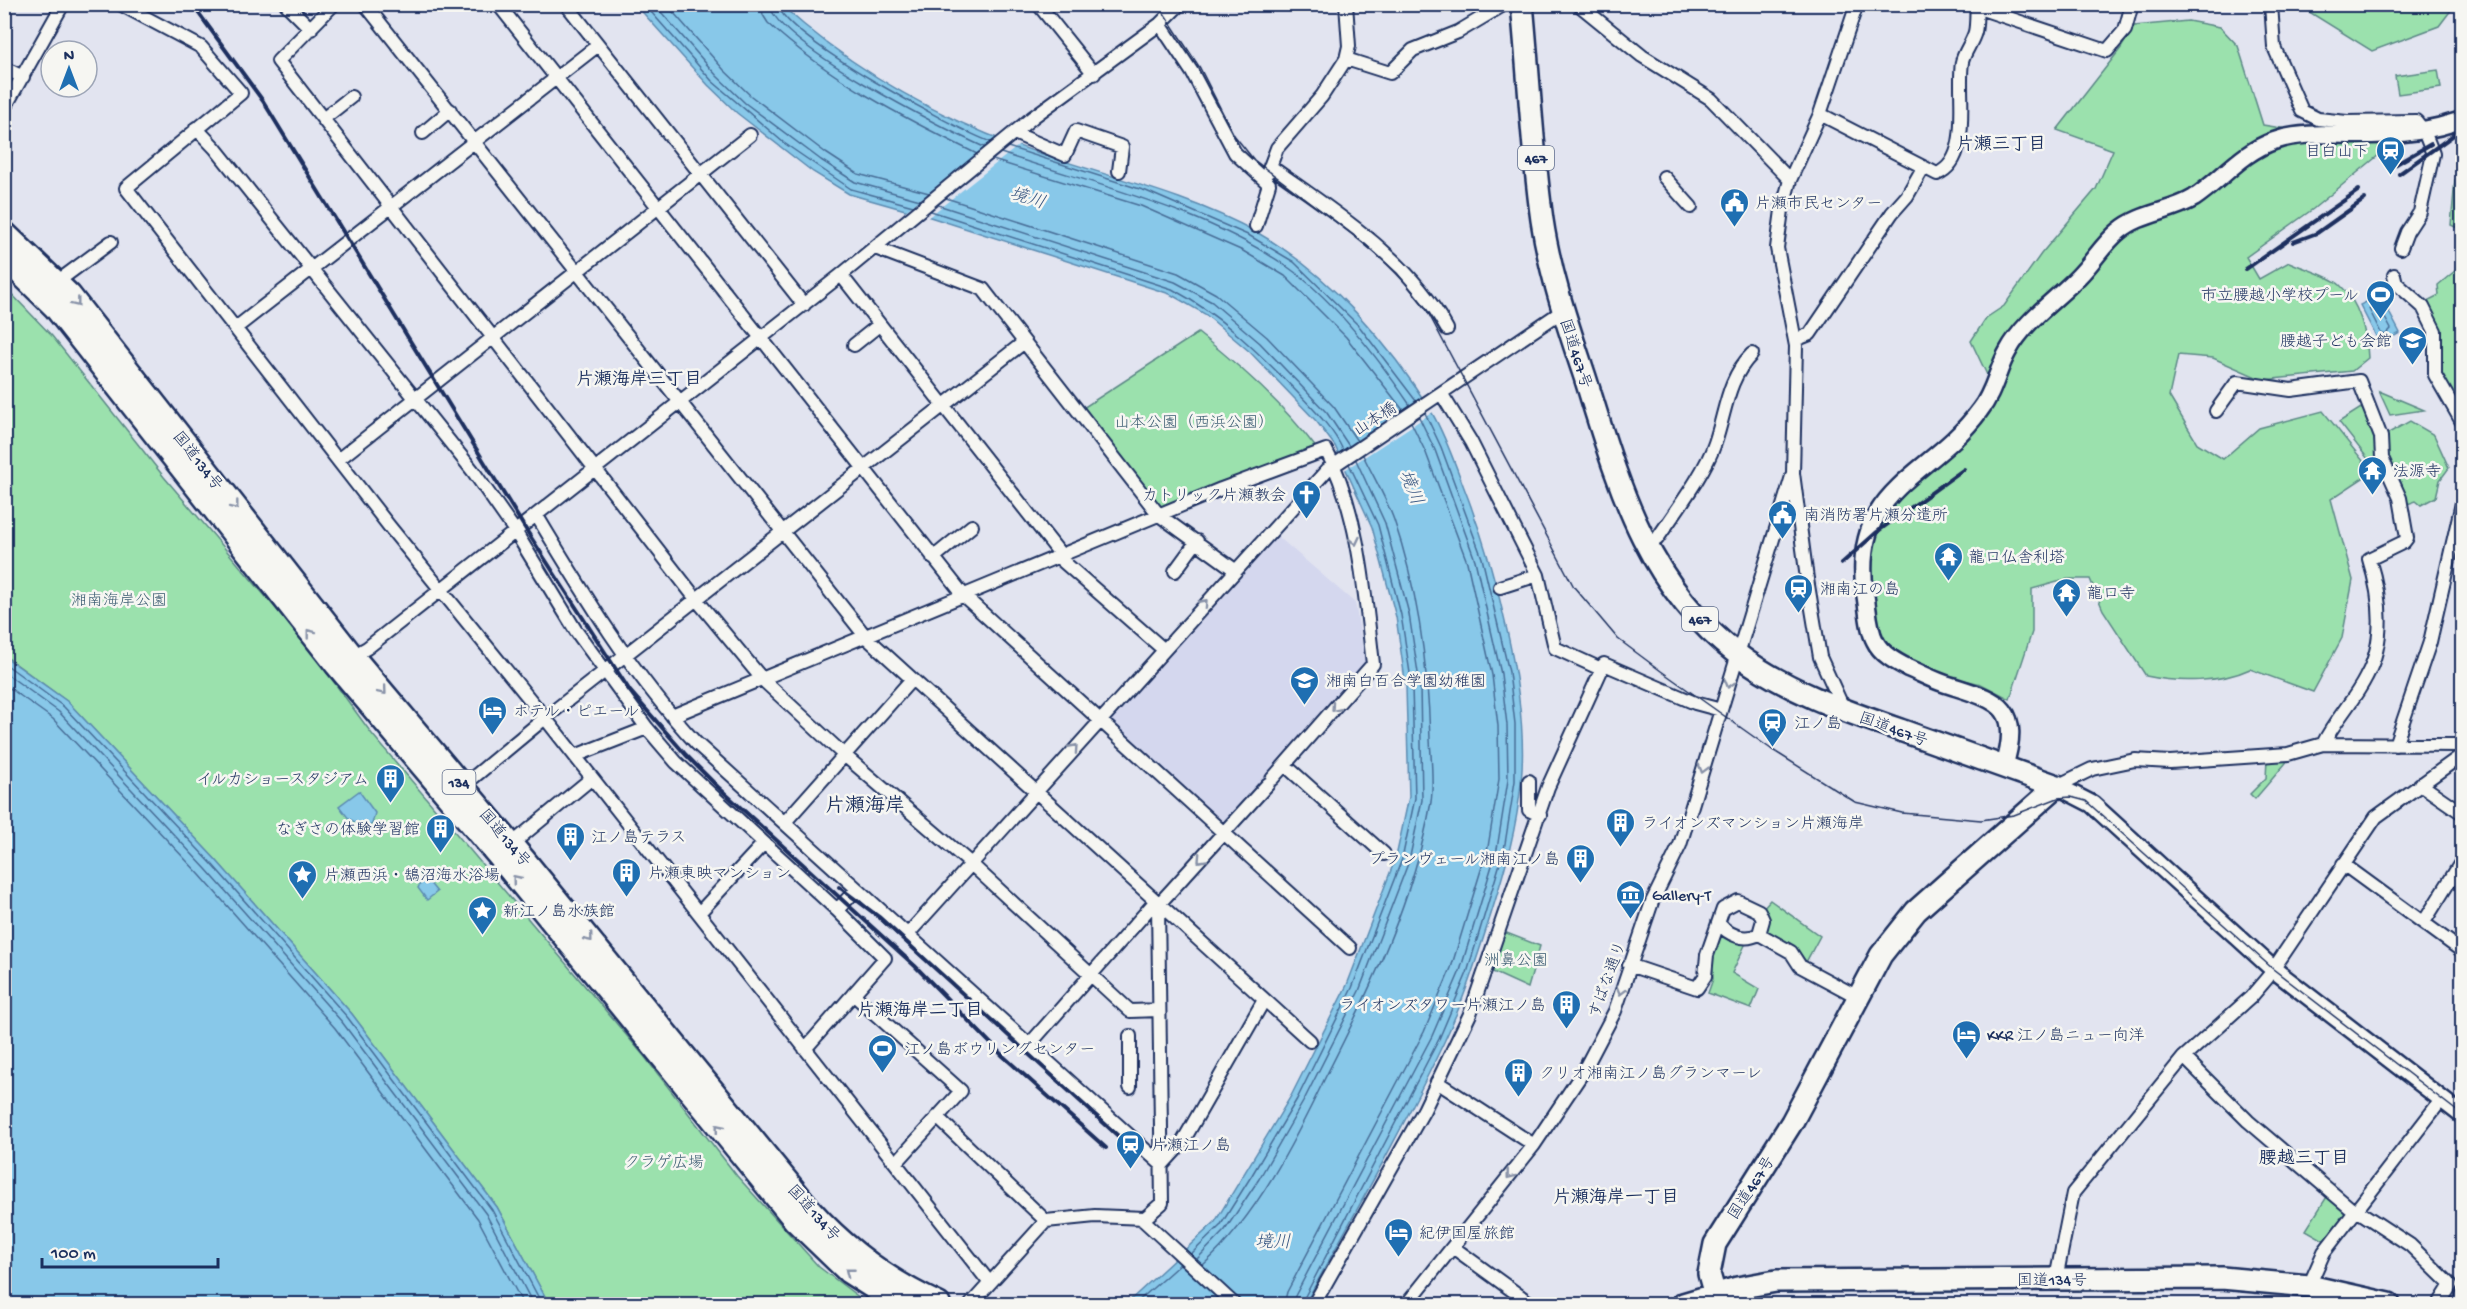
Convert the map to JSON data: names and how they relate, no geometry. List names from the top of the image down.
{
  "streets": {
    "highway": [
      "467",
      "国道467号",
      "国道134号",
      "134"
    ],
    "street": ["山本橋", "すばな通り"]
  },
  "crossings": [
    ["国道467号", "山本橋"],
    ["国道467号", "国道134号"],
    ["国道467号", "すばな通り"]
  ],
  "one_way": ["すばな通り"],
  "districts": [
    "片瀬三丁目",
    "片瀬海岸三丁目",
    "片瀬海岸",
    "片瀬海岸二丁目",
    "腰越三丁目",
    "片瀬海岸一丁目"
  ],
  "water": ["境川"],
  "parks": [
    "山本公園（西浜公園）",
    "湘南海岸公園",
    "洲鼻公園",
    "クラゲ広場"
  ],
  "places": {
    "station": [
      "目白山下",
      "湘南江の島",
      "江ノ島",
      "片瀬江ノ島"
    ],
    "public building": ["片瀬市民センター", "南消防署片瀬分遣所"],
    "sports": ["市立腰越小学校プール", "江ノ島ボウリングセンター"],
    "school or university": ["腰越子ども会館", "湘南白百合学園幼稚園"],
    "temple": ["法源寺", "龍口仏舎利塔", "龍口寺"],
    "church": ["カトリック片瀬教会"],
    "hotel": ["ホテル・ピエール", "KKR 江ノ島ニュー向洋", "紀伊国屋旅館"],
    "building": [
      "イルカショースタジアム",
      "ライオンズマンション片瀬海岸",
      "なぎさの体験学習館",
      "江ノ島テラス",
      "プランヴェール湘南江ノ島",
      "片瀬東映マンション",
      "ライオンズタワー片瀬江ノ島",
      "クリオ湘南江ノ島グランマーレ"
    ],
    "place": ["片瀬西浜・鵠沼海水浴場", "新江ノ島水族館"],
    "museum": ["Gallery-T"]
  },
  "scale_bar": "100 m",
  "north": "top"
}
